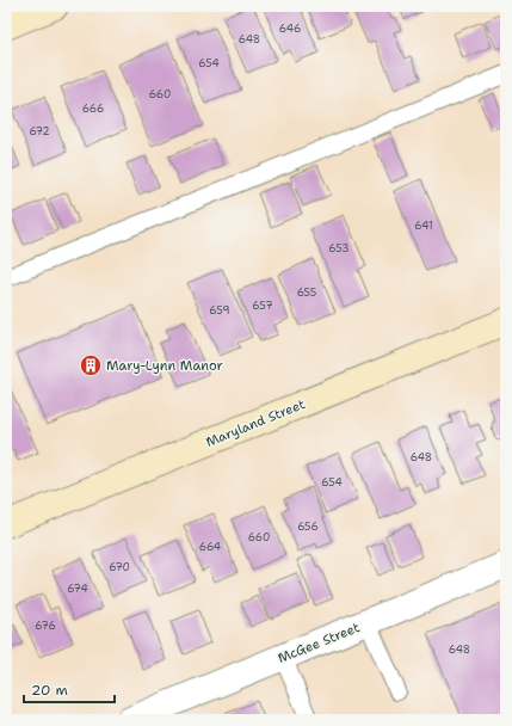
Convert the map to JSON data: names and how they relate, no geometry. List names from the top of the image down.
{
  "streets": {
    "main road": ["Maryland Street"],
    "street": ["McGee Street"]
  },
  "places": {
    "building": ["Mary-Lynn Manor"]
  },
  "house_numbers": [
    "646",
    "648",
    "654",
    "660",
    "666",
    "672",
    "641",
    "653",
    "655",
    "657",
    "659",
    "648",
    "654",
    "656",
    "660",
    "664",
    "670",
    "674",
    "676",
    "648"
  ],
  "scale_bar": "20 m"
}
